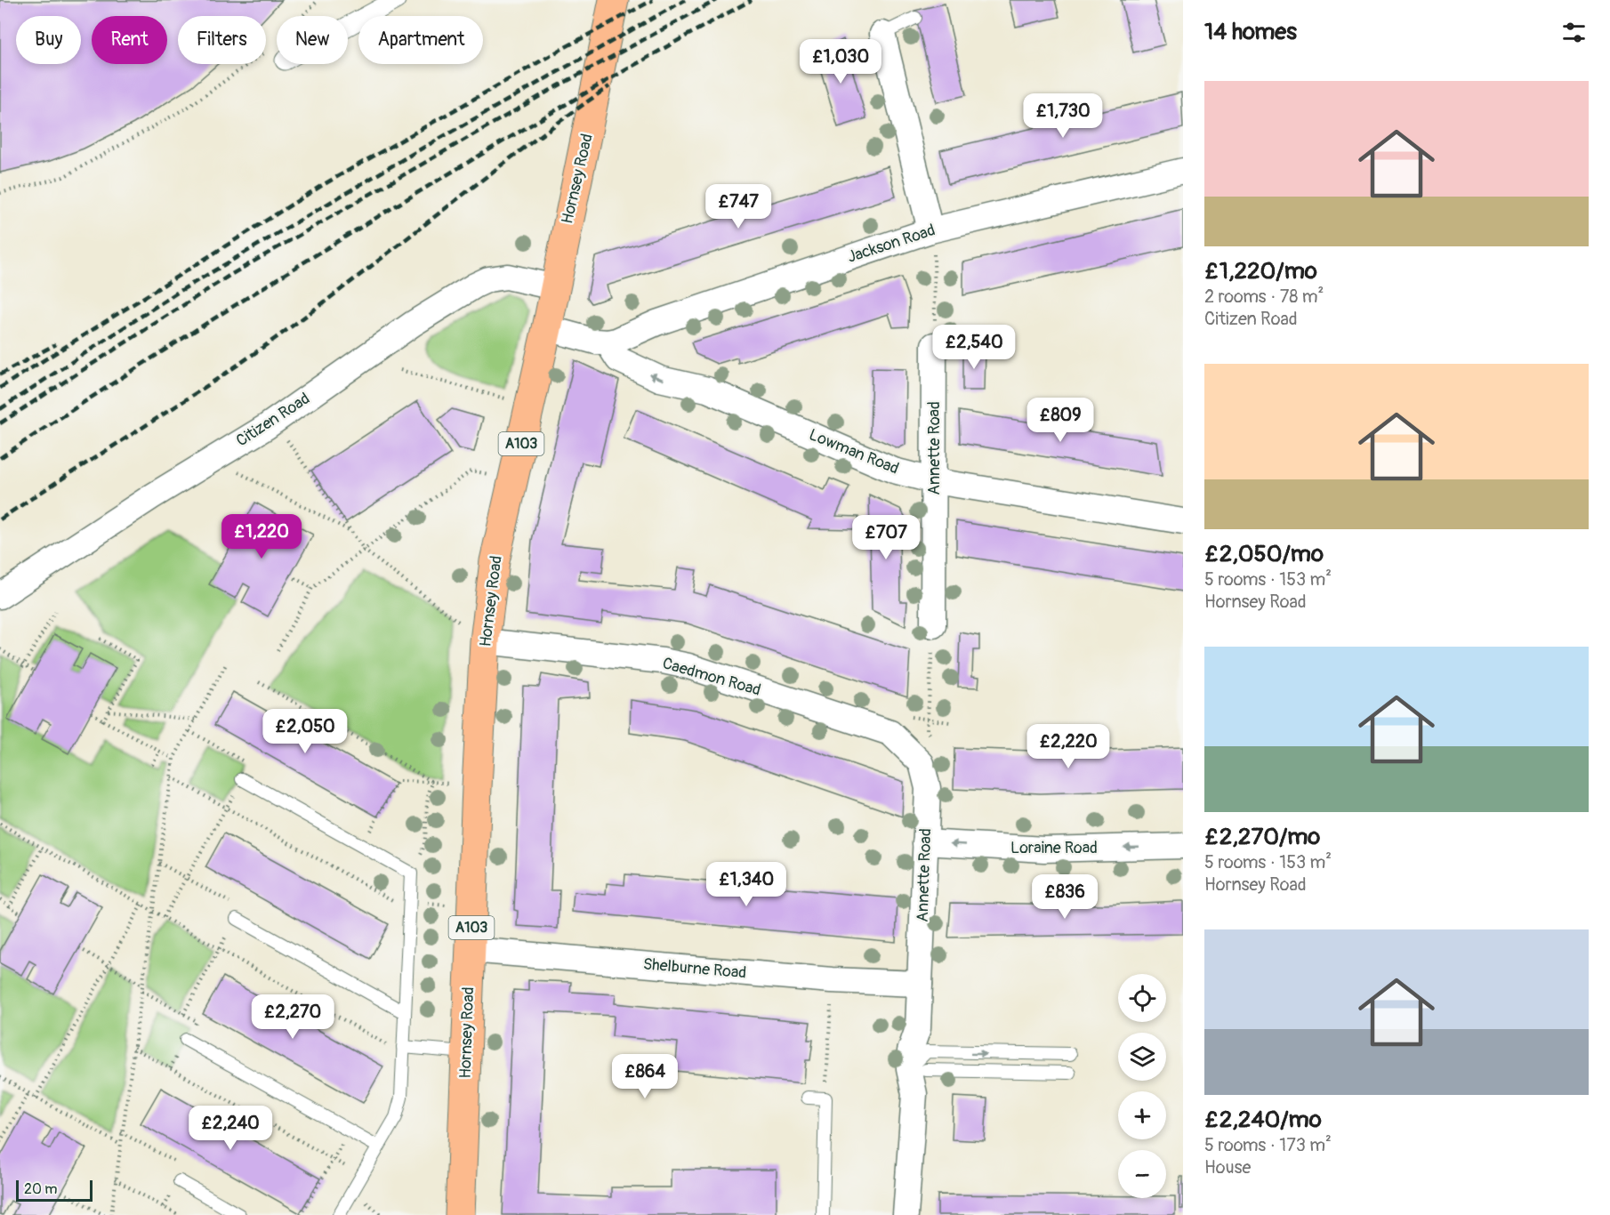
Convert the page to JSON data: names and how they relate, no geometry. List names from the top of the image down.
{
  "streets": {
    "main road": ["Hornsey Road", "A103"],
    "street": [
      "Jackson Road",
      "Citizen Road",
      "Annette Road",
      "Lowman Road",
      "Caedmon Road",
      "Loraine Road",
      "Shelburne Road"
    ]
  },
  "crossings": [
    ["Hornsey Road", "Citizen Road"],
    ["Hornsey Road", "Caedmon Road"],
    ["Hornsey Road", "Shelburne Road"],
    ["Jackson Road", "Lowman Road"],
    ["Annette Road", "Lowman Road"],
    ["Annette Road", "Caedmon Road"],
    ["Annette Road", "Loraine Road"],
    ["Annette Road", "Shelburne Road"]
  ],
  "one_way": ["Lowman Road", "Loraine Road"],
  "scale_bar": "20 m",
  "page": {
    "heading": "14 homes",
    "chip": [
      "Buy",
      "Rent",
      "Filters",
      "New",
      "Apartment"
    ],
    "price": [
      "£1,030",
      "£1,730",
      "£747",
      "£2,540",
      "£809",
      "£1,220",
      "£707",
      "£2,050",
      "£2,220",
      "£1,340",
      "£836",
      "£2,270",
      "£864",
      "£2,240"
    ],
    "list": [
      {
        "name": "£1,220/mo",
        "note": "2 rooms · 78 m² · Citizen Road"
      },
      {
        "name": "£2,050/mo",
        "note": "5 rooms · 153 m² · Hornsey Road"
      },
      {
        "name": "£2,270/mo",
        "note": "5 rooms · 153 m² · Hornsey Road"
      },
      {
        "name": "£2,240/mo",
        "note": "5 rooms · 173 m² · House"
      }
    ],
    "map_buttons": ["+", "−"],
    "scale": "20 m"
  }
}
